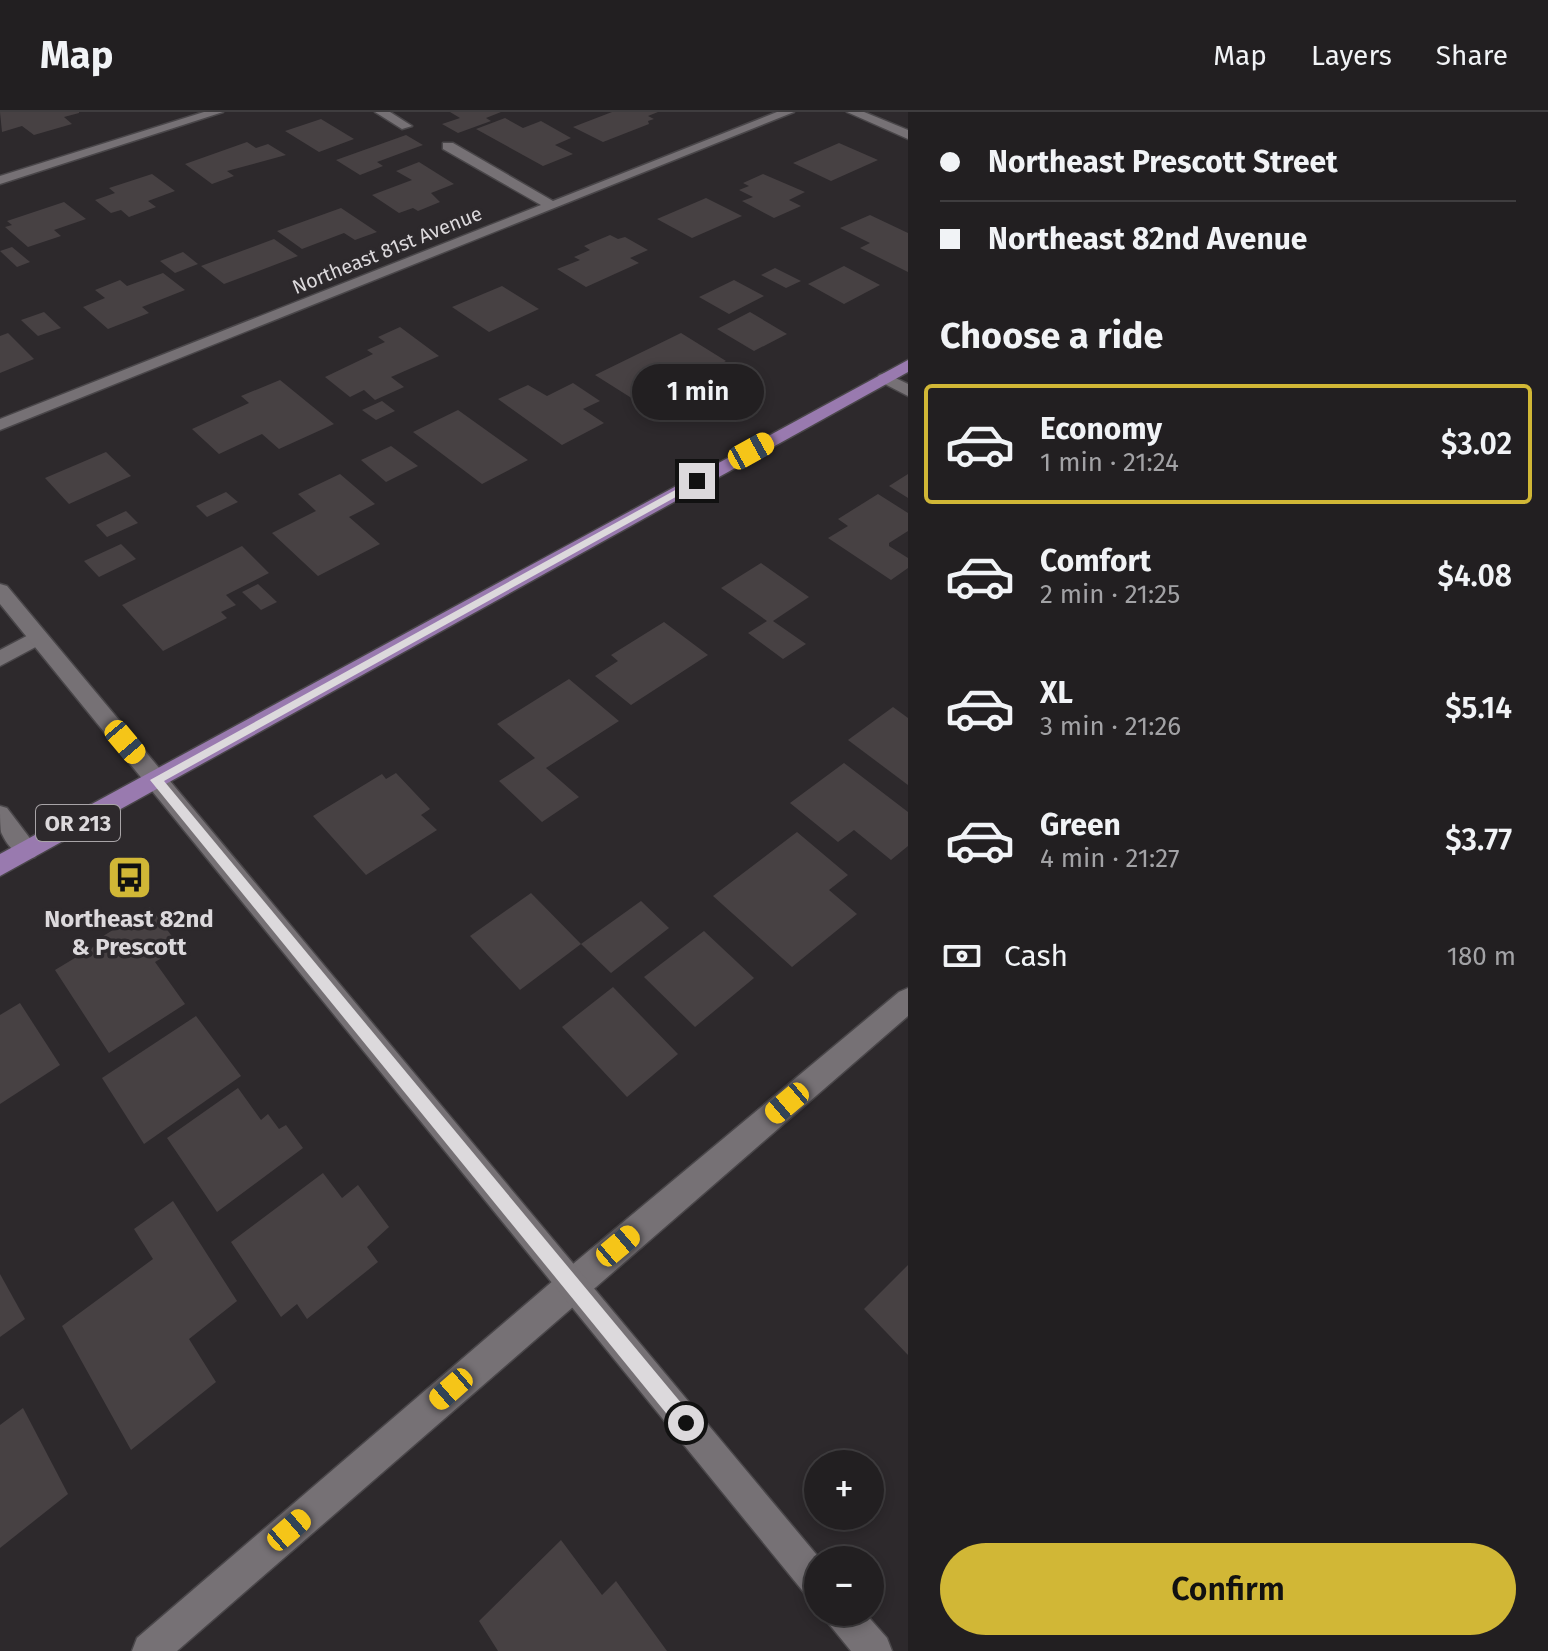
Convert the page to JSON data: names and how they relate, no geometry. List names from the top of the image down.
{
  "streets": {
    "main road": ["OR 213"],
    "street": ["Northeast 81st Avenue"]
  },
  "places": {
    "bus stop": ["Northeast 82nd & Prescott"]
  },
  "page": {
    "header": "Map",
    "nav": ["Map", "Layers", "Share"],
    "banner": ["Northeast Prescott Street", "Northeast 82nd Avenue"],
    "heading": "Choose a ride",
    "bubble": "1 min",
    "list": [
      {
        "name": "Economy",
        "note": "1 min · 21:24",
        "value": "$3.02"
      },
      {
        "name": "Comfort",
        "note": "2 min · 21:25",
        "value": "$4.08"
      },
      {
        "name": "XL",
        "note": "3 min · 21:26",
        "value": "$5.14"
      },
      {
        "name": "Green",
        "note": "4 min · 21:27",
        "value": "$3.77"
      }
    ],
    "pay": ["Cash", "180 m"],
    "map_buttons": ["+", "−"],
    "buttons": "Confirm"
  }
}
